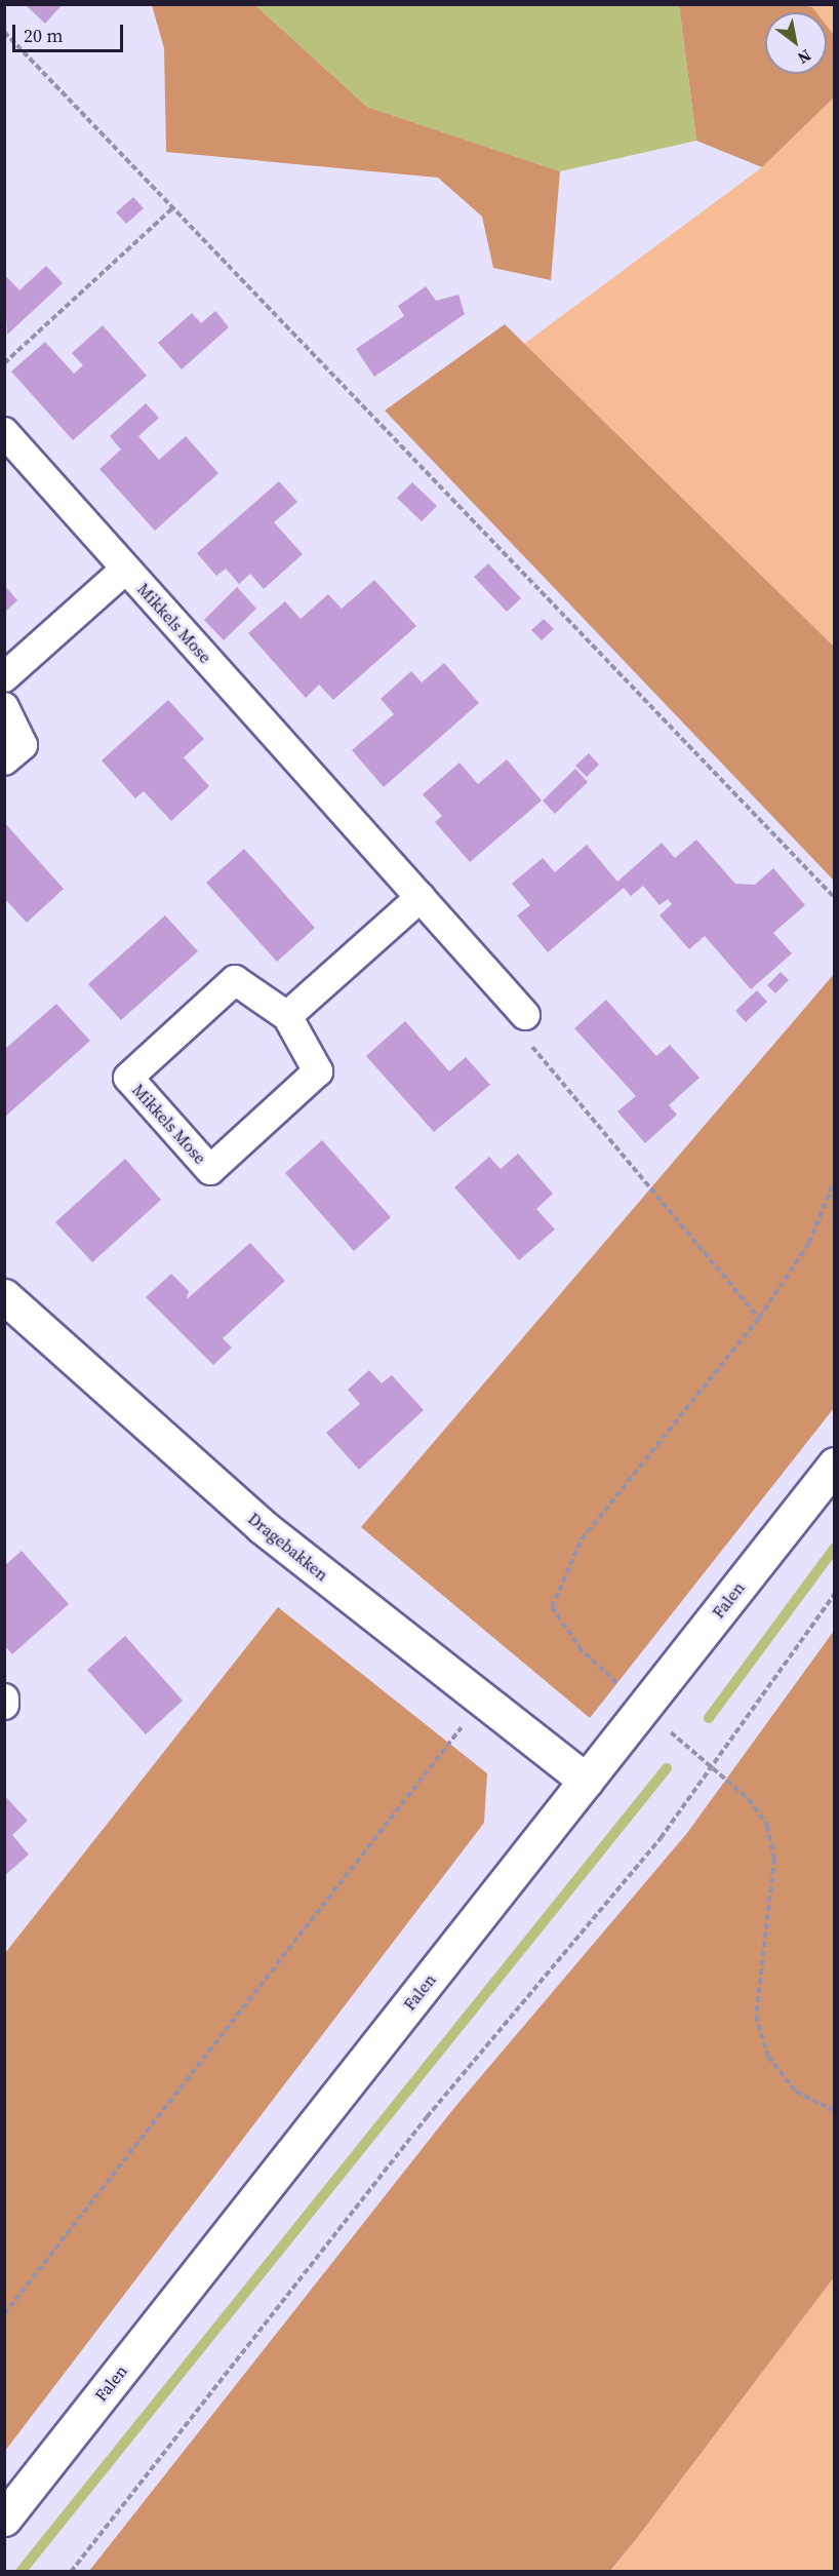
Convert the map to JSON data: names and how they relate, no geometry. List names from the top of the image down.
{
  "streets": {
    "street": ["Mikkels Mose", "Dragebakken", "Falen"]
  },
  "crossings": [
    ["Dragebakken", "Falen"]
  ],
  "scale_bar": "20 m",
  "north": "bottom right"
}
